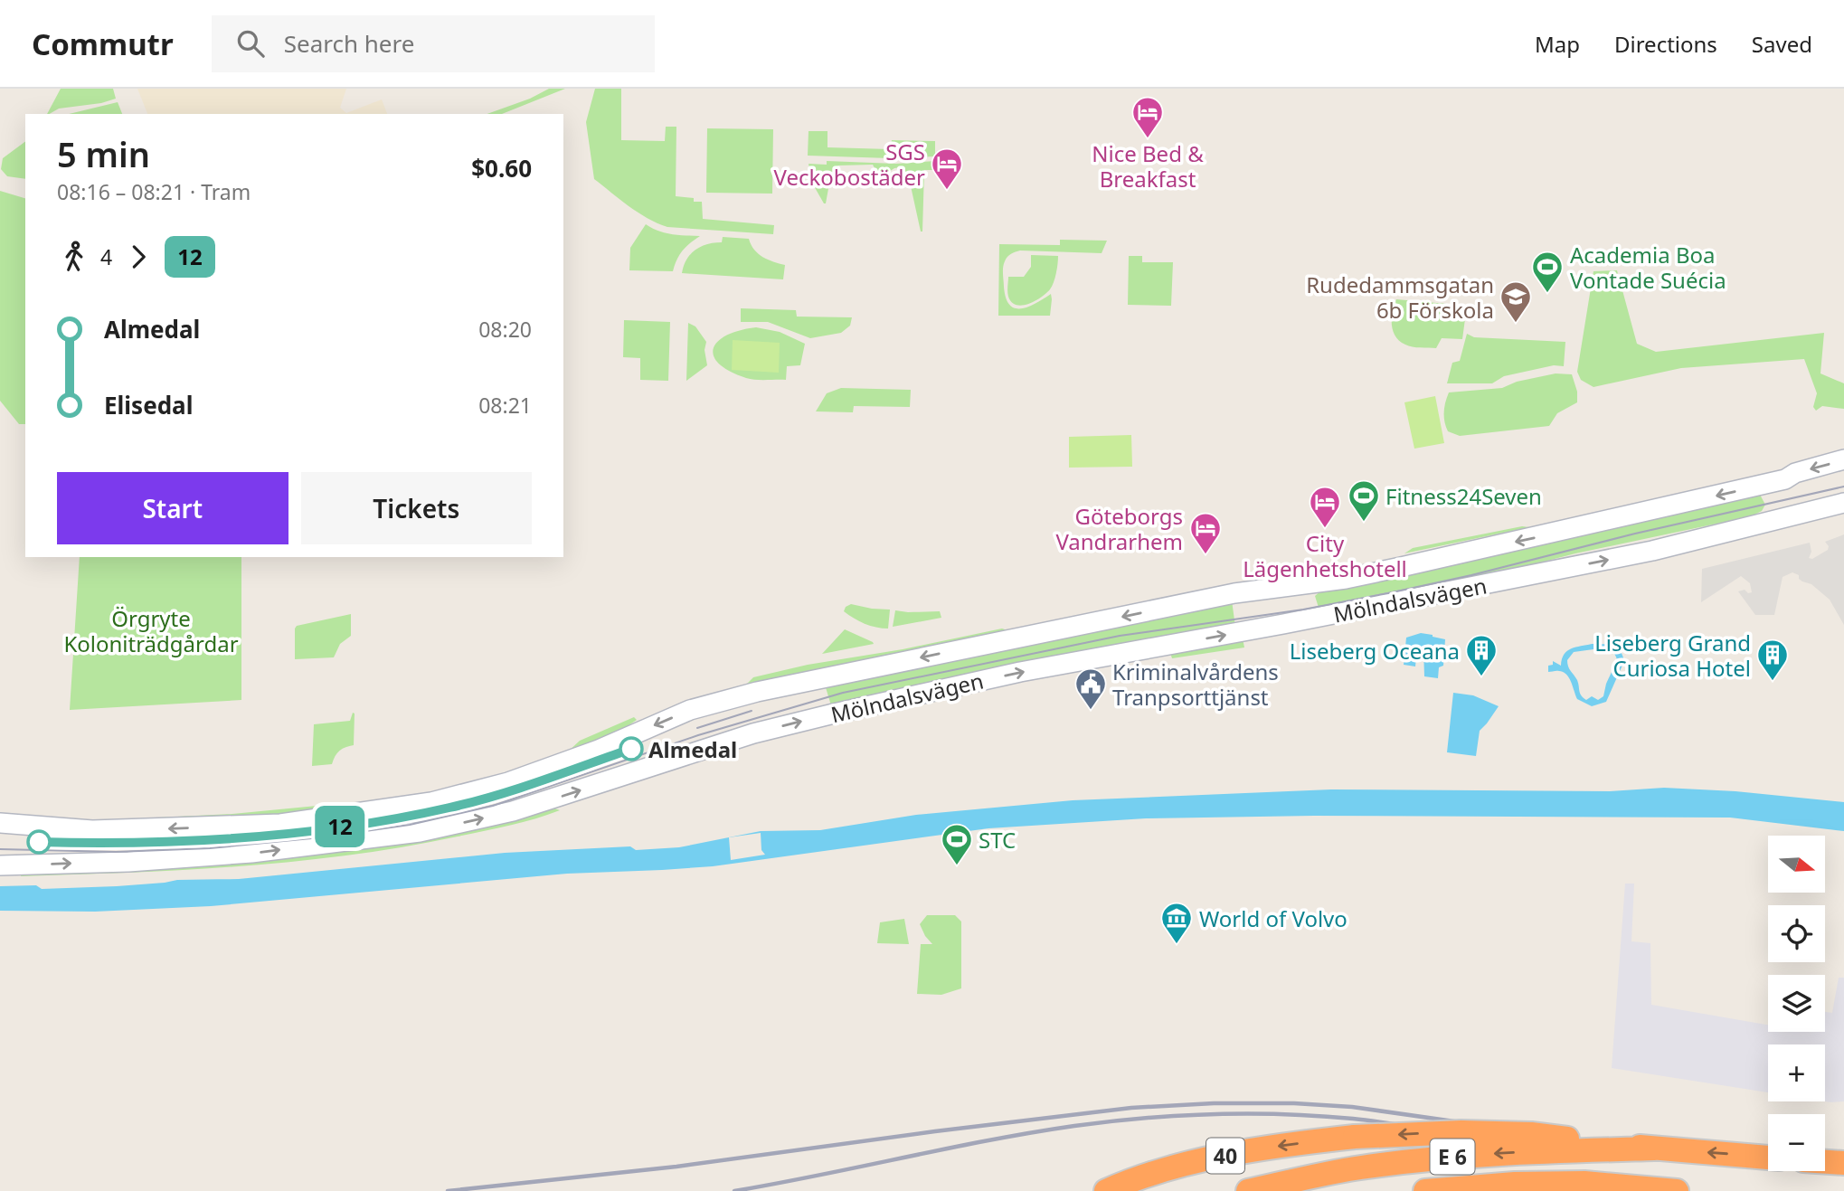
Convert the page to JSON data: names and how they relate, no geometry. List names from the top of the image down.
{
  "streets": {
    "highway": ["40", "E 6"],
    "main road": ["Mölndalsvägen"]
  },
  "crossings": [
    ["40", "E 6"]
  ],
  "parks": ["Örgryte Koloniträdgårdar"],
  "places": {
    "hotel": [
      "Nice Bed & Breakfast",
      "SGS Veckobostäder",
      "City Lägenhetshotell",
      "Göteborgs Vandrarhem"
    ],
    "sports": ["Academia Boa Vontade Suécia", "Fitness24Seven", "STC"],
    "school or university": ["Rudedammsgatan 6b Förskola"],
    "building": ["Liseberg Oceana", "Liseberg Grand Curiosa Hotel"],
    "public building": ["Kriminalvårdens Tranpsorttjänst"],
    "other": ["Almedal"],
    "museum": ["World of Volvo"]
  },
  "lines": ["tram line 12"],
  "north": "right",
  "page": {
    "header": "Commutr",
    "search": "Search here",
    "nav": ["Map", "Directions", "Saved"],
    "on_map": "12",
    "heading": ["5 min", "08:16 – 08:21 · Tram", "$0.60"],
    "legs": ["4", "12"],
    "list": [
      {
        "name": "Almedal",
        "value": "08:20"
      },
      {
        "name": "Elisedal",
        "value": "08:21"
      }
    ],
    "buttons": ["Start", "Tickets"],
    "map_buttons": ["+", "−"]
  }
}
